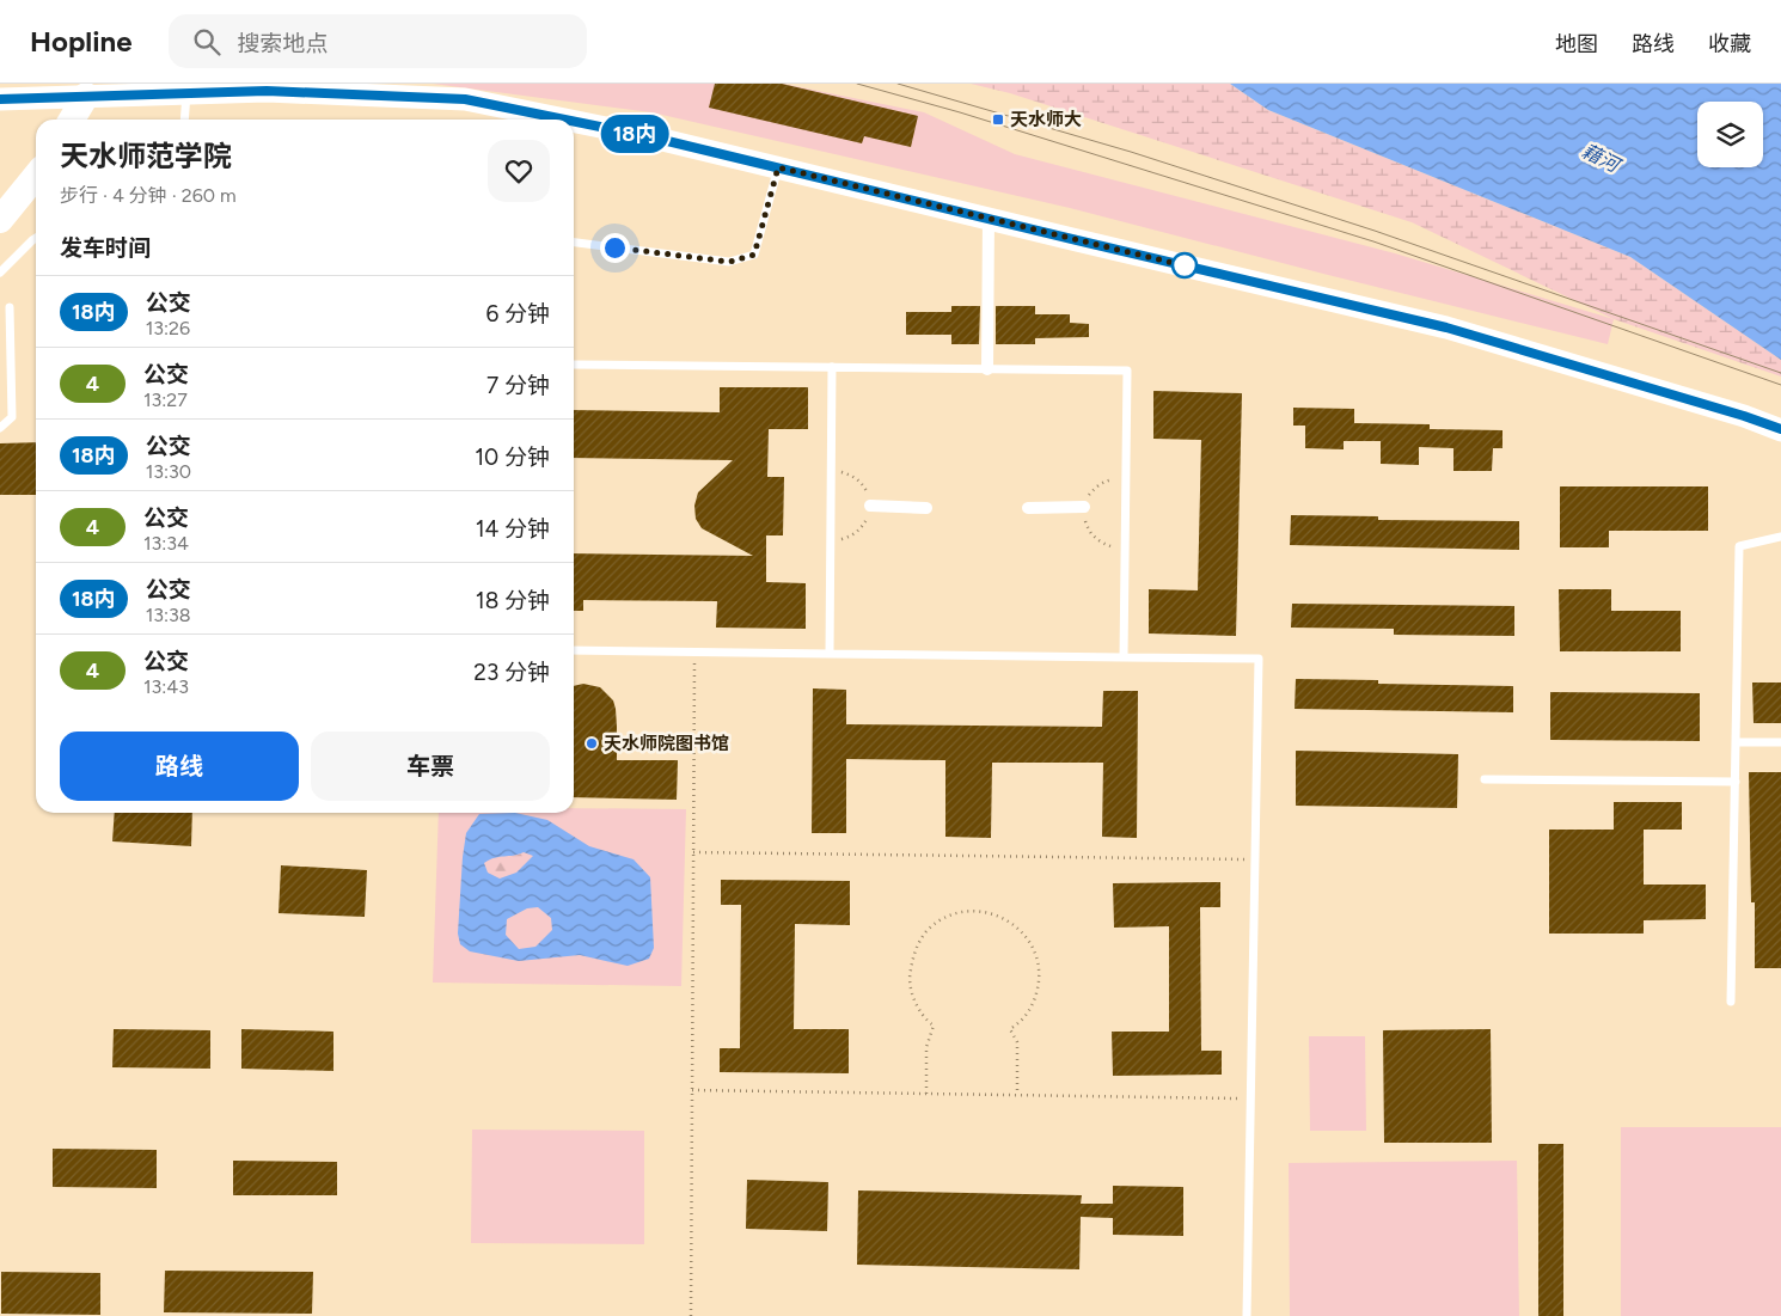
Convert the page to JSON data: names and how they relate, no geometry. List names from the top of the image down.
{
  "water": ["藉河"],
  "places": {
    "transit": ["天水师大"],
    "other": ["天水师院图书馆"]
  },
  "lines": ["bus line 18内"],
  "page": {
    "header": "Hopline",
    "search": "搜索地点",
    "nav": ["地图", "路线", "收藏"],
    "on_map": "18内",
    "heading": [
      ["天水师范学院", "步行 · 4 分钟 · 260 m"],
      "发车时间"
    ],
    "list": [
      {
        "mark": "18内",
        "name": "公交",
        "note": "13:26",
        "value": "6 分钟"
      },
      {
        "mark": "4",
        "name": "公交",
        "note": "13:27",
        "value": "7 分钟"
      },
      {
        "mark": "18内",
        "name": "公交",
        "note": "13:30",
        "value": "10 分钟"
      },
      {
        "mark": "4",
        "name": "公交",
        "note": "13:34",
        "value": "14 分钟"
      },
      {
        "mark": "18内",
        "name": "公交",
        "note": "13:38",
        "value": "18 分钟"
      },
      {
        "mark": "4",
        "name": "公交",
        "note": "13:43",
        "value": "23 分钟"
      }
    ],
    "buttons": ["路线", "车票"]
  }
}
